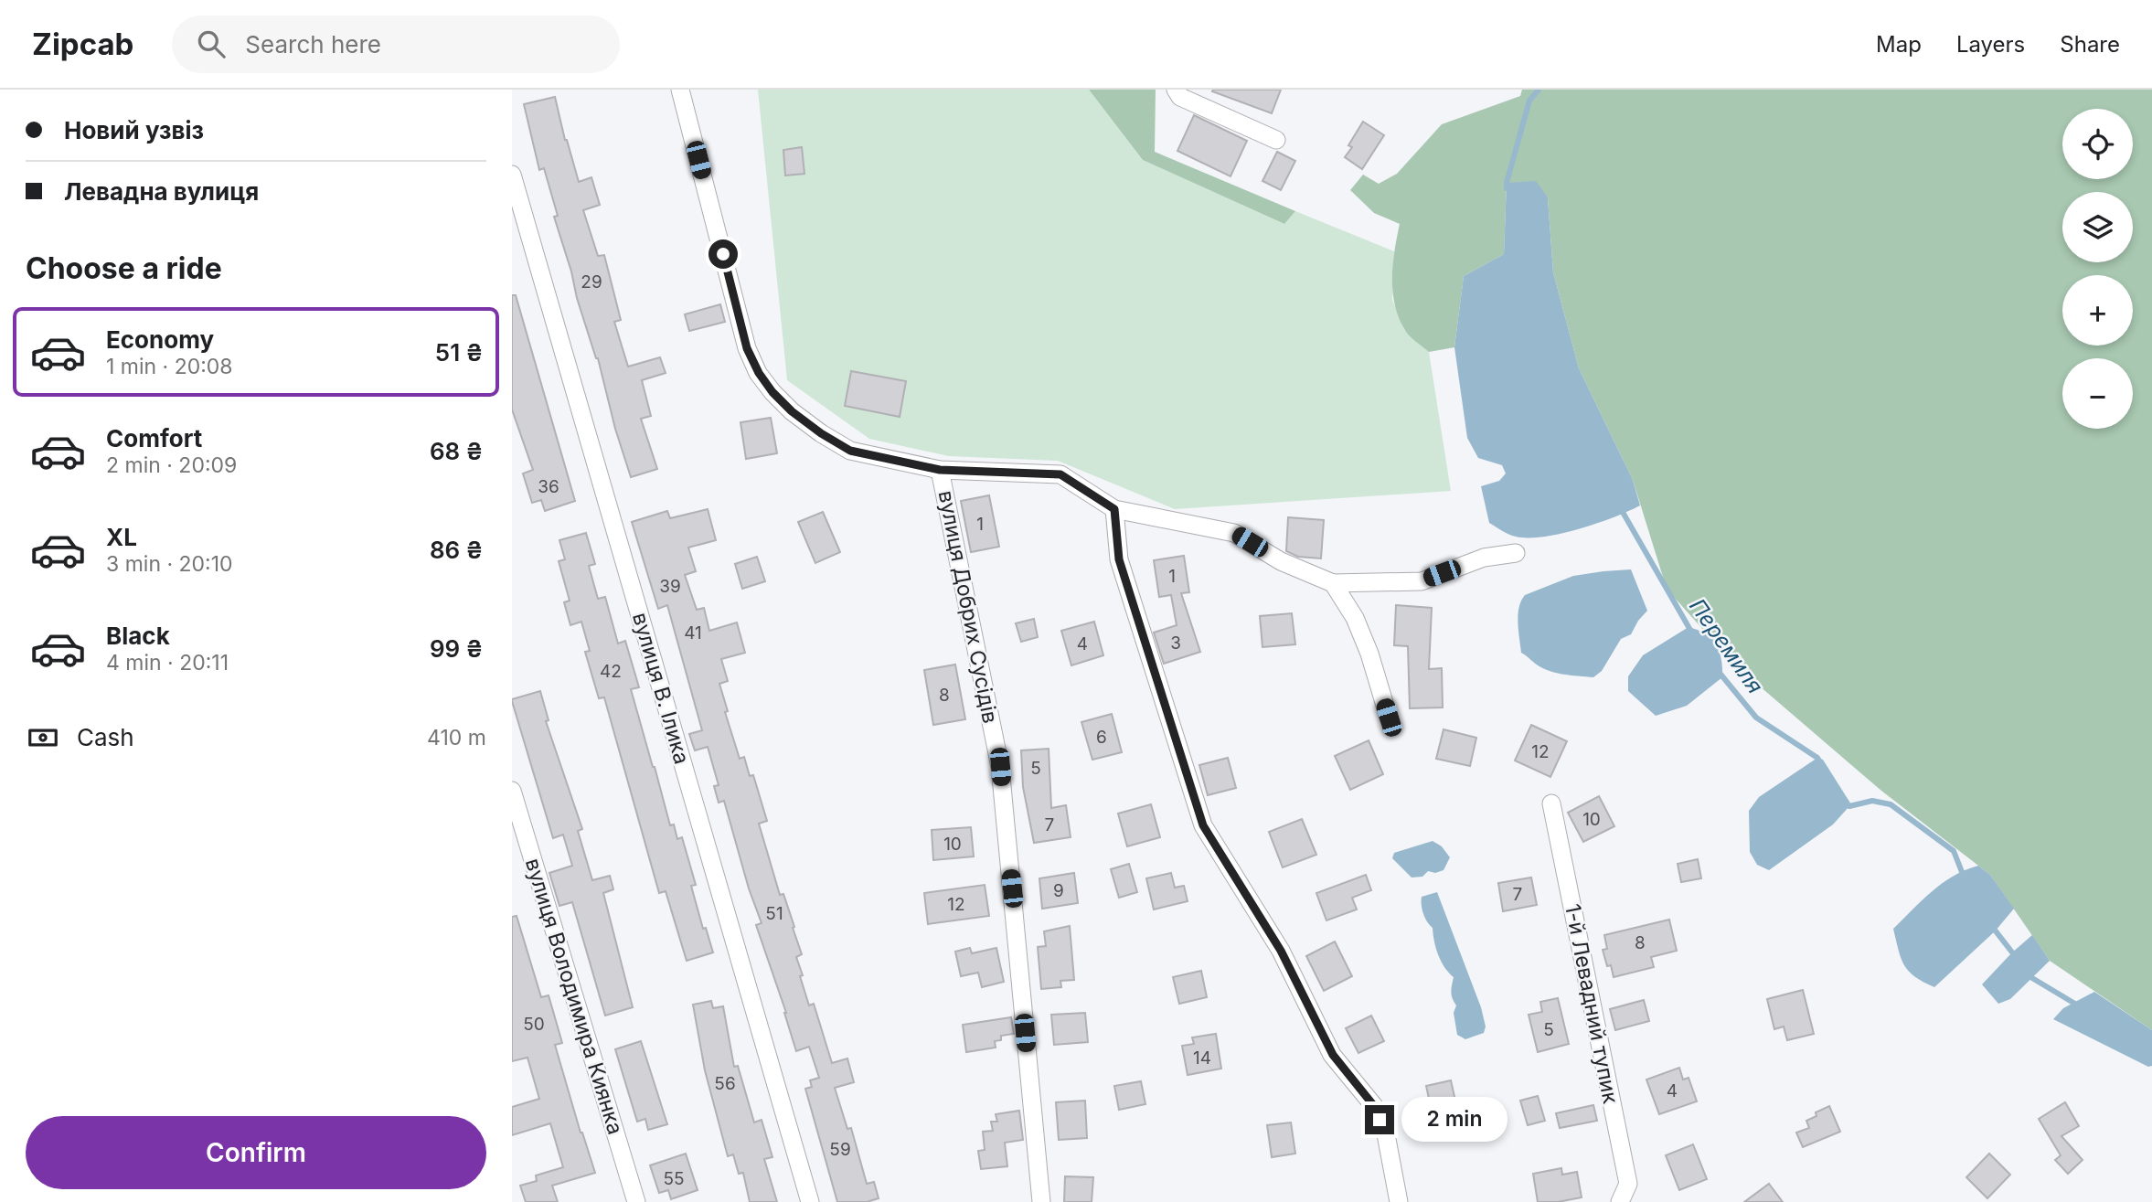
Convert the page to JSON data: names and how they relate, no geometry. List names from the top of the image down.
{
  "streets": {
    "street": [
      "вулиця Добрих Сусідів",
      "вулиця В. Ілика",
      "вулиця Володимира Киянка",
      "1-й Левадний тупик"
    ]
  },
  "water": ["Перемиля"],
  "house_numbers": [
    "29",
    "36",
    "1",
    "1",
    "39",
    "41",
    "3",
    "4",
    "42",
    "8",
    "6",
    "12",
    "5",
    "10",
    "7",
    "10",
    "9",
    "7",
    "12",
    "51",
    "8",
    "50",
    "5",
    "14",
    "56",
    "4",
    "59",
    "55"
  ],
  "page": {
    "header": "Zipcab",
    "search": "Search here",
    "nav": ["Map", "Layers", "Share"],
    "banner": ["Новий узвіз", "Левадна вулиця"],
    "map_buttons": ["+", "−"],
    "heading": "Choose a ride",
    "list": [
      {
        "name": "Economy",
        "note": "1 min · 20:08",
        "value": "51 ₴"
      },
      {
        "name": "Comfort",
        "note": "2 min · 20:09",
        "value": "68 ₴"
      },
      {
        "name": "XL",
        "note": "3 min · 20:10",
        "value": "86 ₴"
      },
      {
        "name": "Black",
        "note": "4 min · 20:11",
        "value": "99 ₴"
      }
    ],
    "pay": ["Cash", "410 m"],
    "bubble": "2 min",
    "buttons": "Confirm"
  }
}
